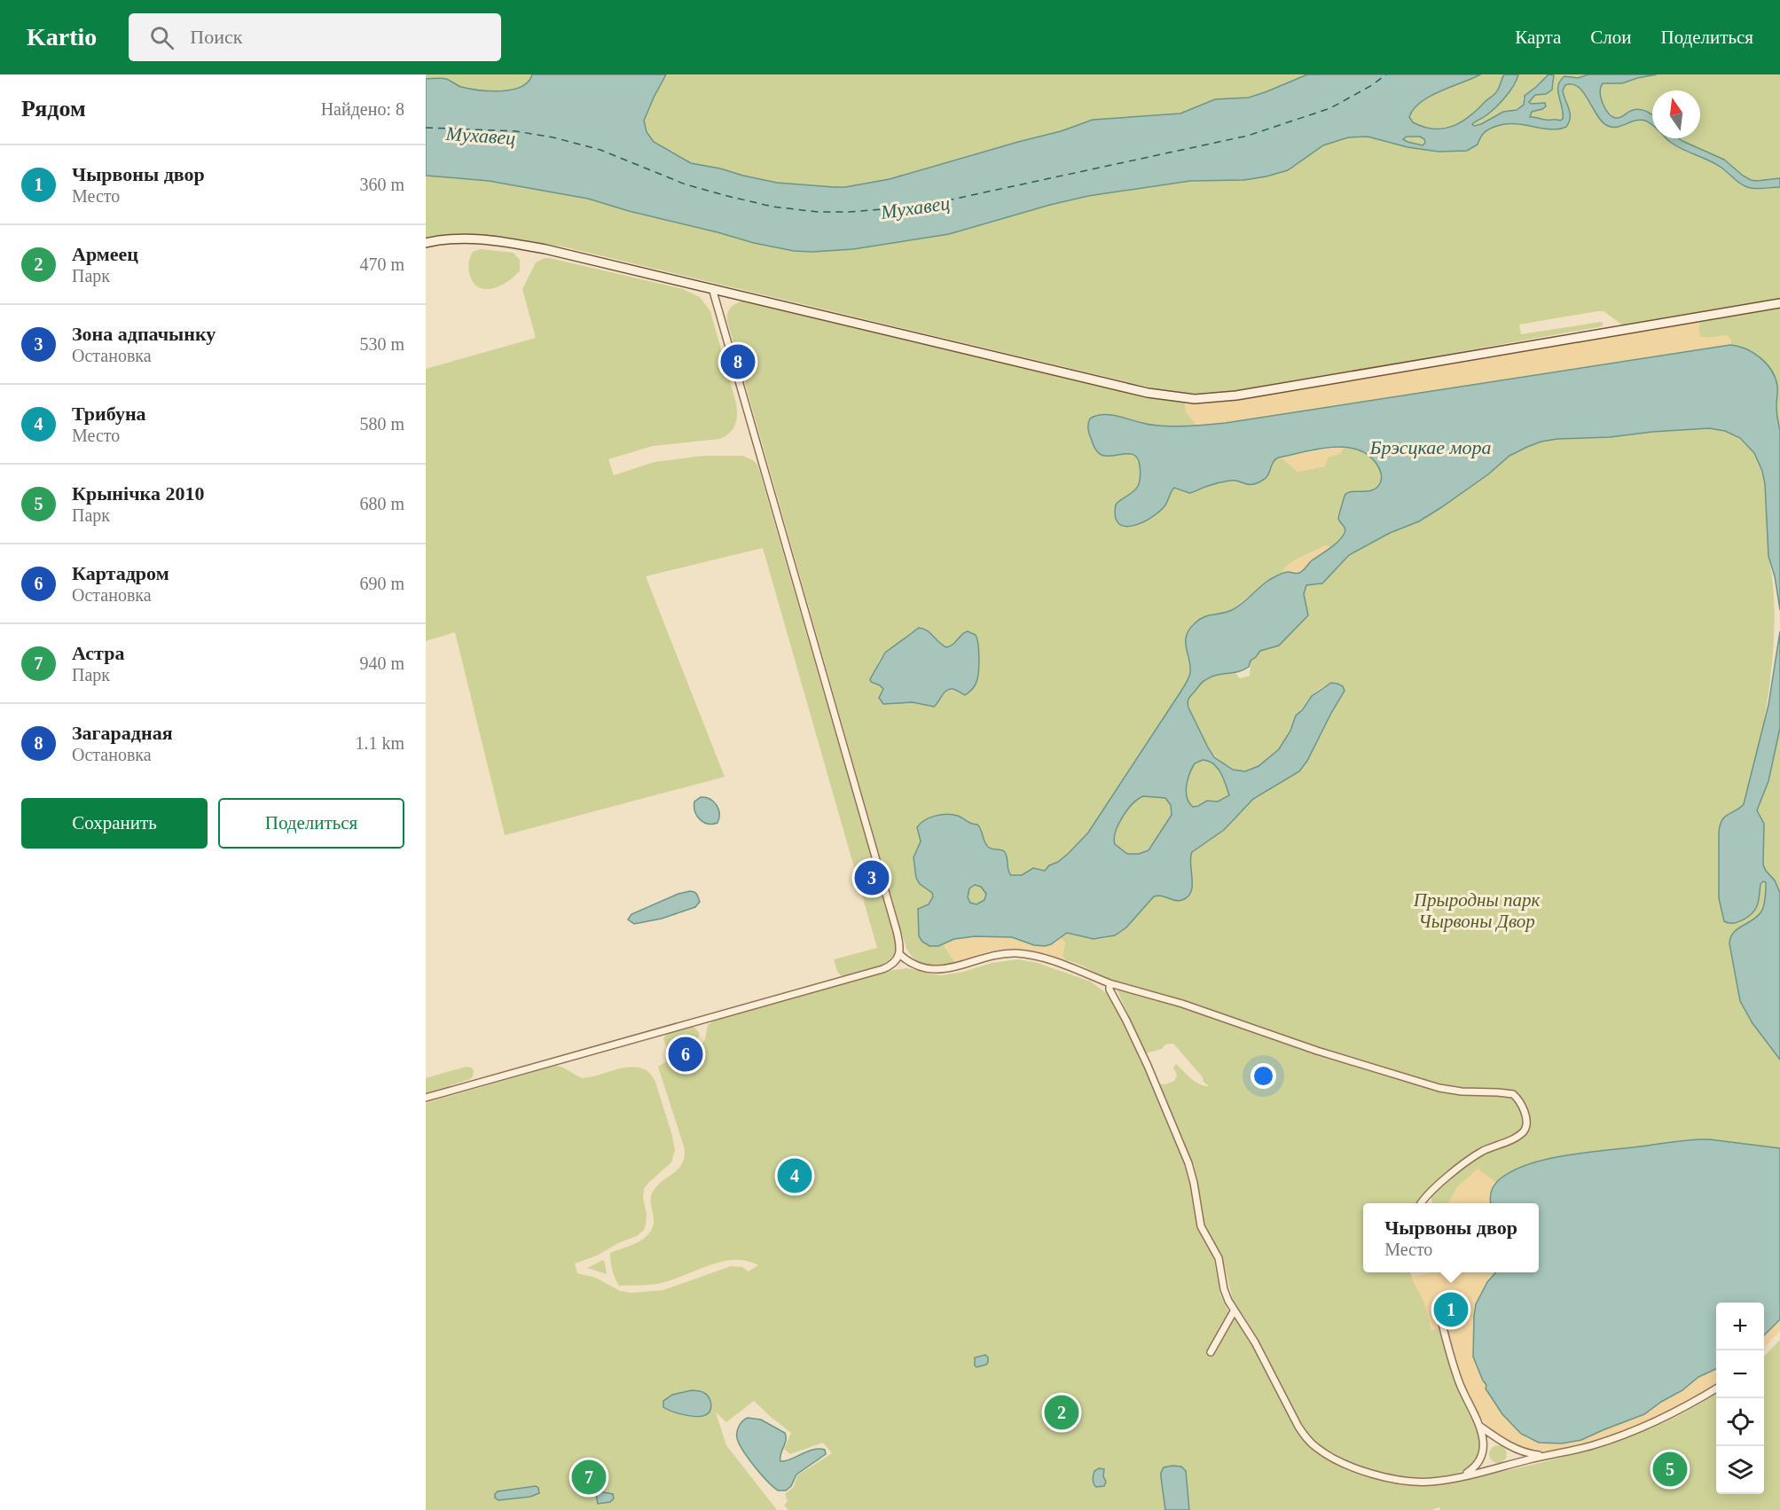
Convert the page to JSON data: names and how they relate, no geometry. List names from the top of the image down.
{
  "water": ["Мухавец", "Брэсцкае мора"],
  "parks": ["Прыродны парк Чырвоны Двор"],
  "north": "top",
  "page": {
    "header": "Kartio",
    "search": "Поиск",
    "nav": ["Карта", "Слои", "Поделиться"],
    "heading": ["Рядом", "Найдено: 8"],
    "list": [
      {
        "mark": "1",
        "name": "Чырвоны двор",
        "note": "Место",
        "value": "360 m"
      },
      {
        "mark": "2",
        "name": "Армеец",
        "note": "Парк",
        "value": "470 m"
      },
      {
        "mark": "3",
        "name": "Зона адпачынку",
        "note": "Остановка",
        "value": "530 m"
      },
      {
        "mark": "4",
        "name": "Трибуна",
        "note": "Место",
        "value": "580 m"
      },
      {
        "mark": "5",
        "name": "Крынічка 2010",
        "note": "Парк",
        "value": "680 m"
      },
      {
        "mark": "6",
        "name": "Картадром",
        "note": "Остановка",
        "value": "690 m"
      },
      {
        "mark": "7",
        "name": "Астра",
        "note": "Парк",
        "value": "940 m"
      },
      {
        "mark": "8",
        "name": "Загарадная",
        "note": "Остановка",
        "value": "1.1 km"
      }
    ],
    "pins": [
      "8",
      "3",
      "6",
      "4",
      "1",
      "2",
      "5",
      "7"
    ],
    "buttons": ["Сохранить", "Поделиться"],
    "popup": ["Чырвоны двор", "Место"],
    "map_buttons": ["+", "−"]
  }
}
